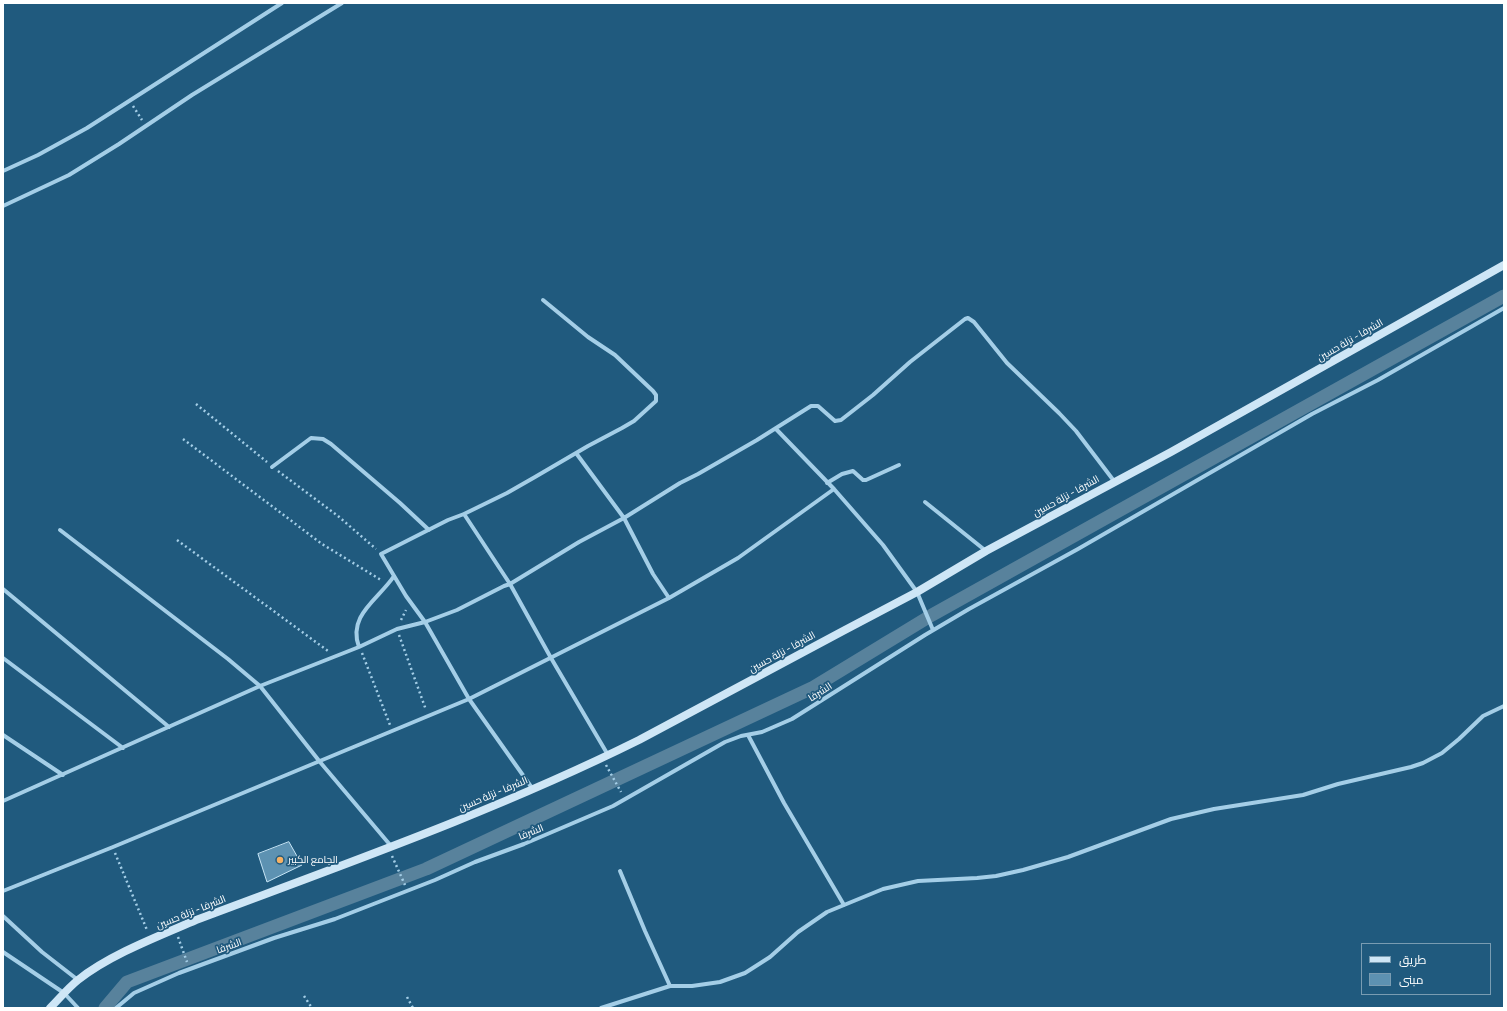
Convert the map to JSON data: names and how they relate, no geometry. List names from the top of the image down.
{
  "streets": {
    "street": ["الشرفا - نزلة حسين", "الشرفا"]
  },
  "places": ["الجامع الكبير"],
  "legend": ["طريق", "مبنى"]
}
